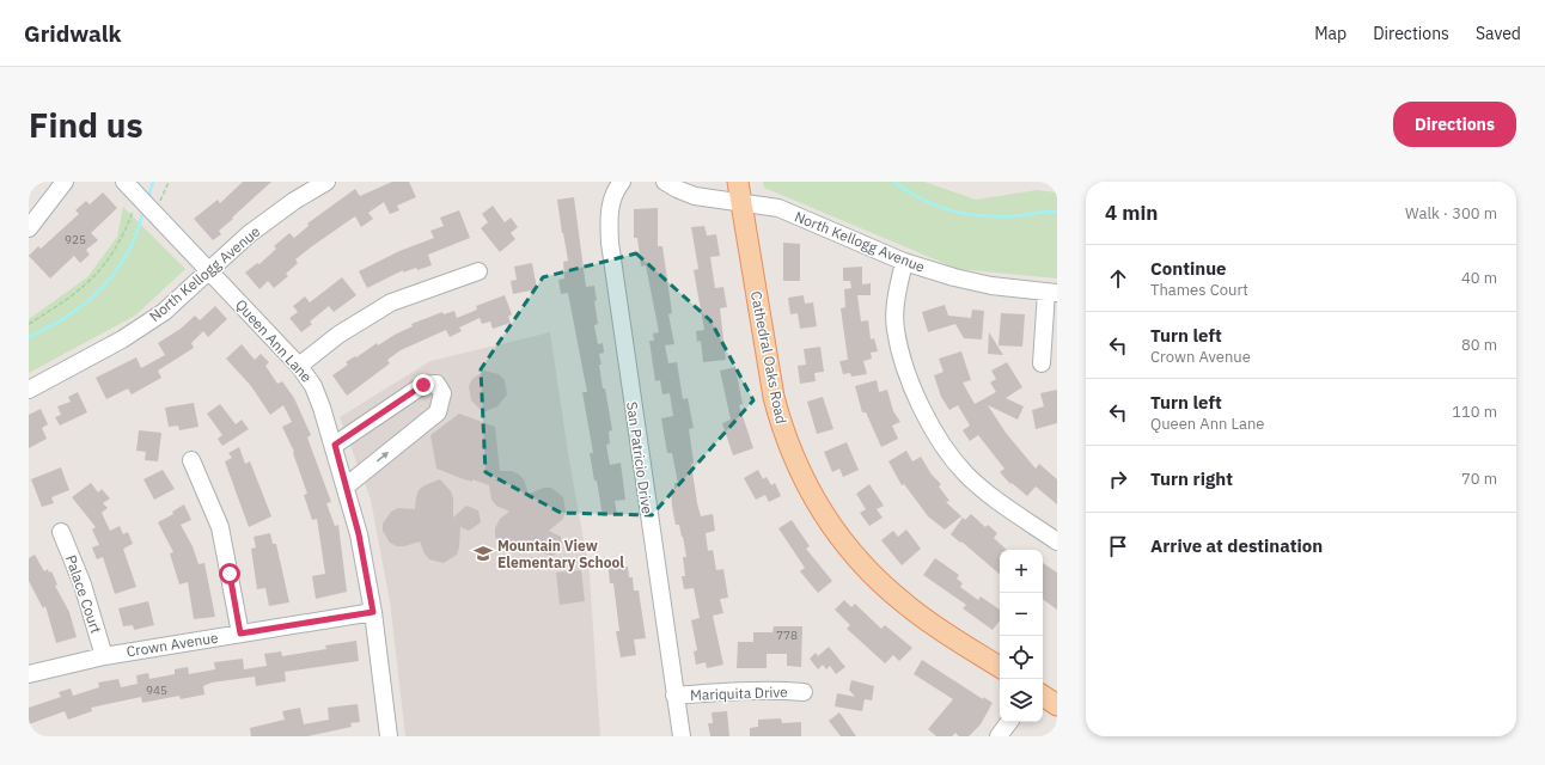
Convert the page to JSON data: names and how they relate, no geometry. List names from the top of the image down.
{
  "streets": {
    "main road": ["Cathedral Oaks Road"],
    "street": [
      "North Kellogg Avenue",
      "Queen Ann Lane",
      "San Patricio Drive",
      "Palace Court",
      "Crown Avenue",
      "Mariquita Drive"
    ]
  },
  "crossings": [
    ["North Kellogg Avenue", "Queen Ann Lane"],
    ["North Kellogg Avenue", "Cathedral Oaks Road"],
    ["Queen Ann Lane", "Crown Avenue"],
    ["San Patricio Drive", "Mariquita Drive"],
    ["Palace Court", "Crown Avenue"]
  ],
  "places": {
    "school or university": ["Mountain View Elementary School"]
  },
  "house_numbers": ["925", "778", "945"],
  "page": {
    "header": "Gridwalk",
    "nav": ["Map", "Directions", "Saved"],
    "buttons": "Directions",
    "title": "Find us",
    "heading": ["4 min", "Walk · 300 m"],
    "list": [
      ["Continue", "Thames Court", "40 m"],
      ["Turn left", "Crown Avenue", "80 m"],
      ["Turn left", "Queen Ann Lane", "110 m"],
      ["Turn right", "70 m"],
      "Arrive at destination"
    ],
    "map_buttons": ["+", "−"]
  }
}
